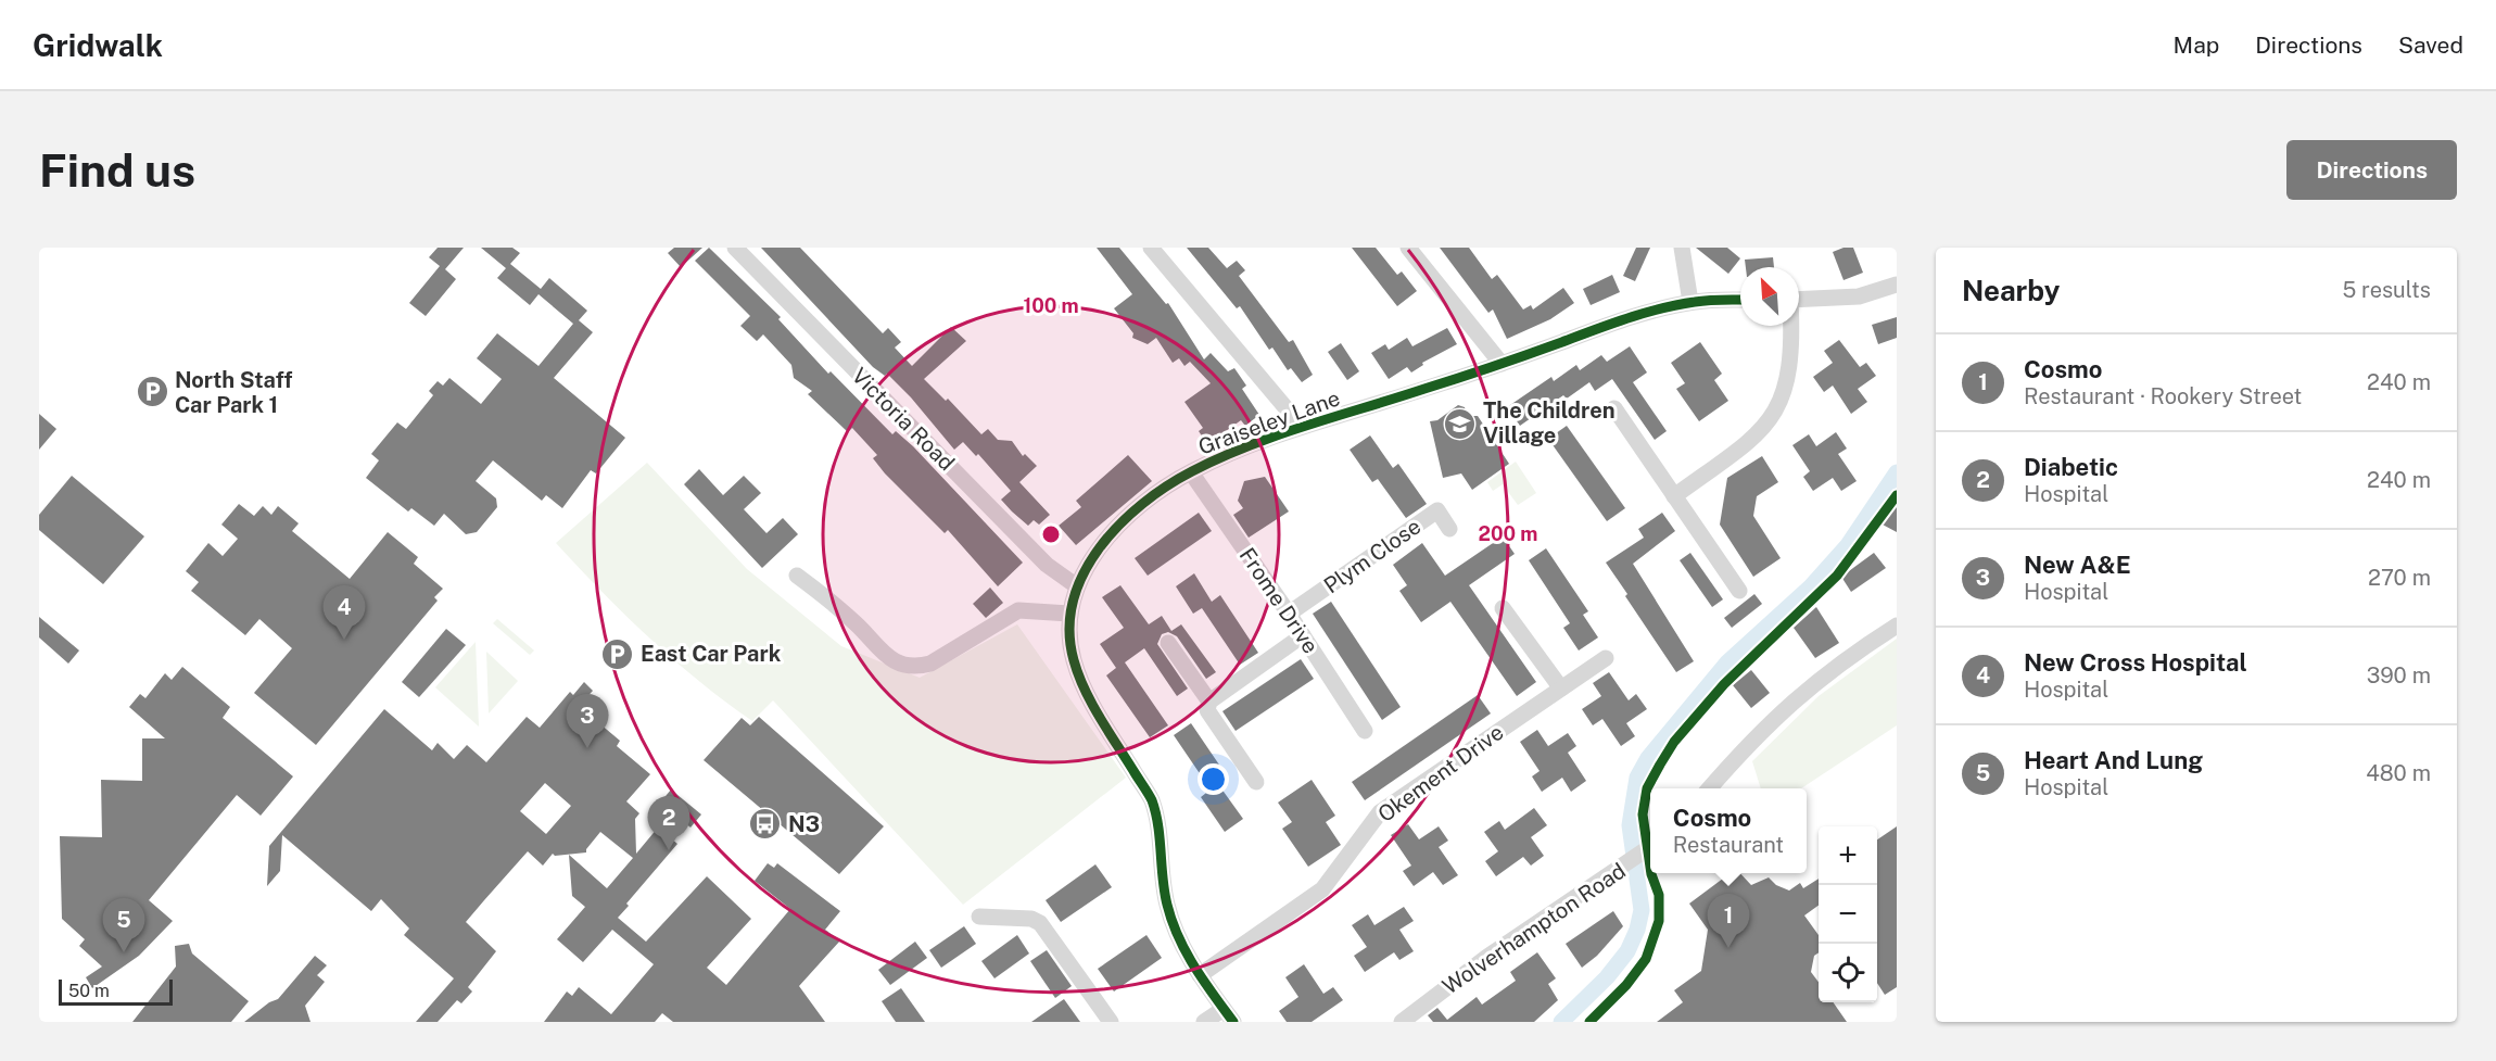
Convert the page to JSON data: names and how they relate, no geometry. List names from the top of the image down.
{
  "streets": {
    "street": [
      "Victoria Road",
      "Graiseley Lane",
      "Plym Close",
      "Frome Drive",
      "Okement Drive",
      "Wolverhampton Road"
    ]
  },
  "crossings": [
    ["Victoria Road", "Graiseley Lane"],
    ["Graiseley Lane", "Frome Drive"],
    ["Graiseley Lane", "Okement Drive"],
    ["Plym Close", "Frome Drive"]
  ],
  "places": {
    "parking": ["North Staff Car Park 1", "East Car Park"],
    "school or university": ["The Children Village"],
    "bus stop": ["N3"]
  },
  "scale_bar": "50 m",
  "north": "top left",
  "page": {
    "header": "Gridwalk",
    "nav": ["Map", "Directions", "Saved"],
    "buttons": "Directions",
    "title": "Find us",
    "heading": ["Nearby", "5 results"],
    "list": [
      {
        "mark": "1",
        "name": "Cosmo",
        "note": "Restaurant · Rookery Street",
        "value": "240 m"
      },
      {
        "mark": "2",
        "name": "Diabetic",
        "note": "Hospital",
        "value": "240 m"
      },
      {
        "mark": "3",
        "name": "New A&E",
        "note": "Hospital",
        "value": "270 m"
      },
      {
        "mark": "4",
        "name": "New Cross Hospital",
        "note": "Hospital",
        "value": "390 m"
      },
      {
        "mark": "5",
        "name": "Heart And Lung",
        "note": "Hospital",
        "value": "480 m"
      }
    ],
    "pins": [
      "4",
      "3",
      "2",
      "1",
      "5"
    ],
    "popup": ["Cosmo", "Restaurant"],
    "map_buttons": ["+", "−"],
    "scale": "50 m"
  },
  "rings": ["100 m", "200 m"]
}
